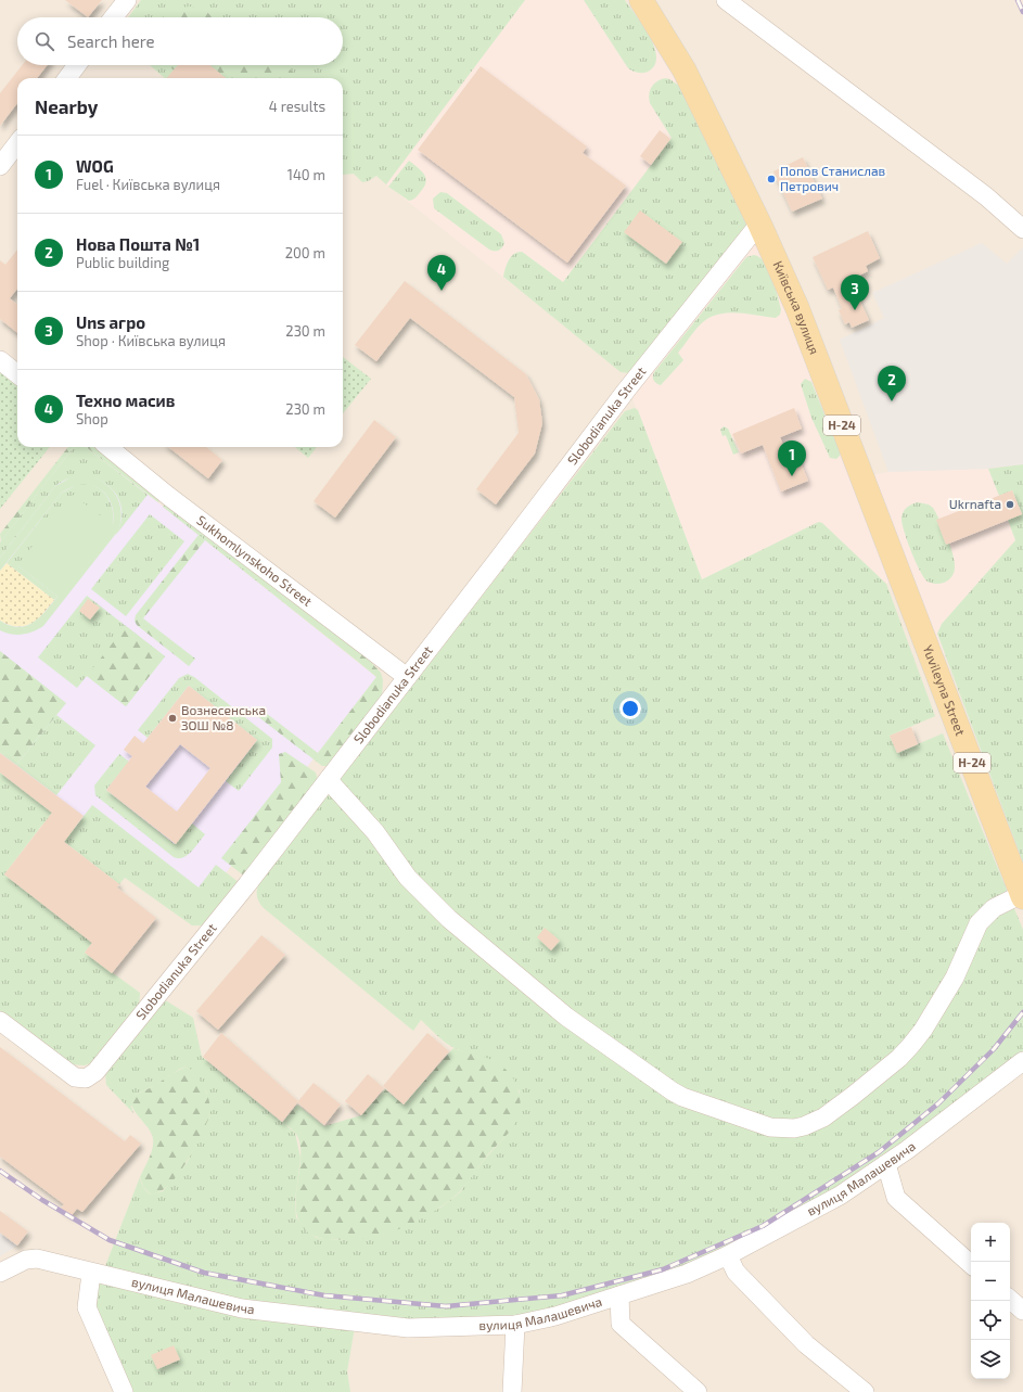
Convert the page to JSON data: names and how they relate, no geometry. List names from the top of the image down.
{
  "streets": {
    "main road": ["Київська вулиця", "Н-24", "Yuvileyna Street"],
    "street": ["Slobodianuka Street", "Sukhomlynskoho Street", "вулиця Малашевича"]
  },
  "crossings": [
    ["Київська вулиця", "Slobodianuka Street"],
    ["Київська вулиця", "Yuvileyna Street"],
    ["Slobodianuka Street", "Sukhomlynskoho Street"]
  ],
  "places": ["Попов Станислав Петрович", "Ukrnafta", "Вознесенська ЗОШ №8"],
  "page": {
    "search": "Search here",
    "heading": ["Nearby", "4 results"],
    "list": [
      {
        "mark": "1",
        "name": "WOG",
        "note": "Fuel · Київська вулиця",
        "value": "140 m"
      },
      {
        "mark": "2",
        "name": "Нова Пошта №1",
        "note": "Public building",
        "value": "200 m"
      },
      {
        "mark": "3",
        "name": "Uns агро",
        "note": "Shop · Київська вулиця",
        "value": "230 m"
      },
      {
        "mark": "4",
        "name": "Техно масив",
        "note": "Shop",
        "value": "230 m"
      }
    ],
    "pins": [
      "4",
      "3",
      "2",
      "1"
    ],
    "map_buttons": ["+", "−"]
  }
}
